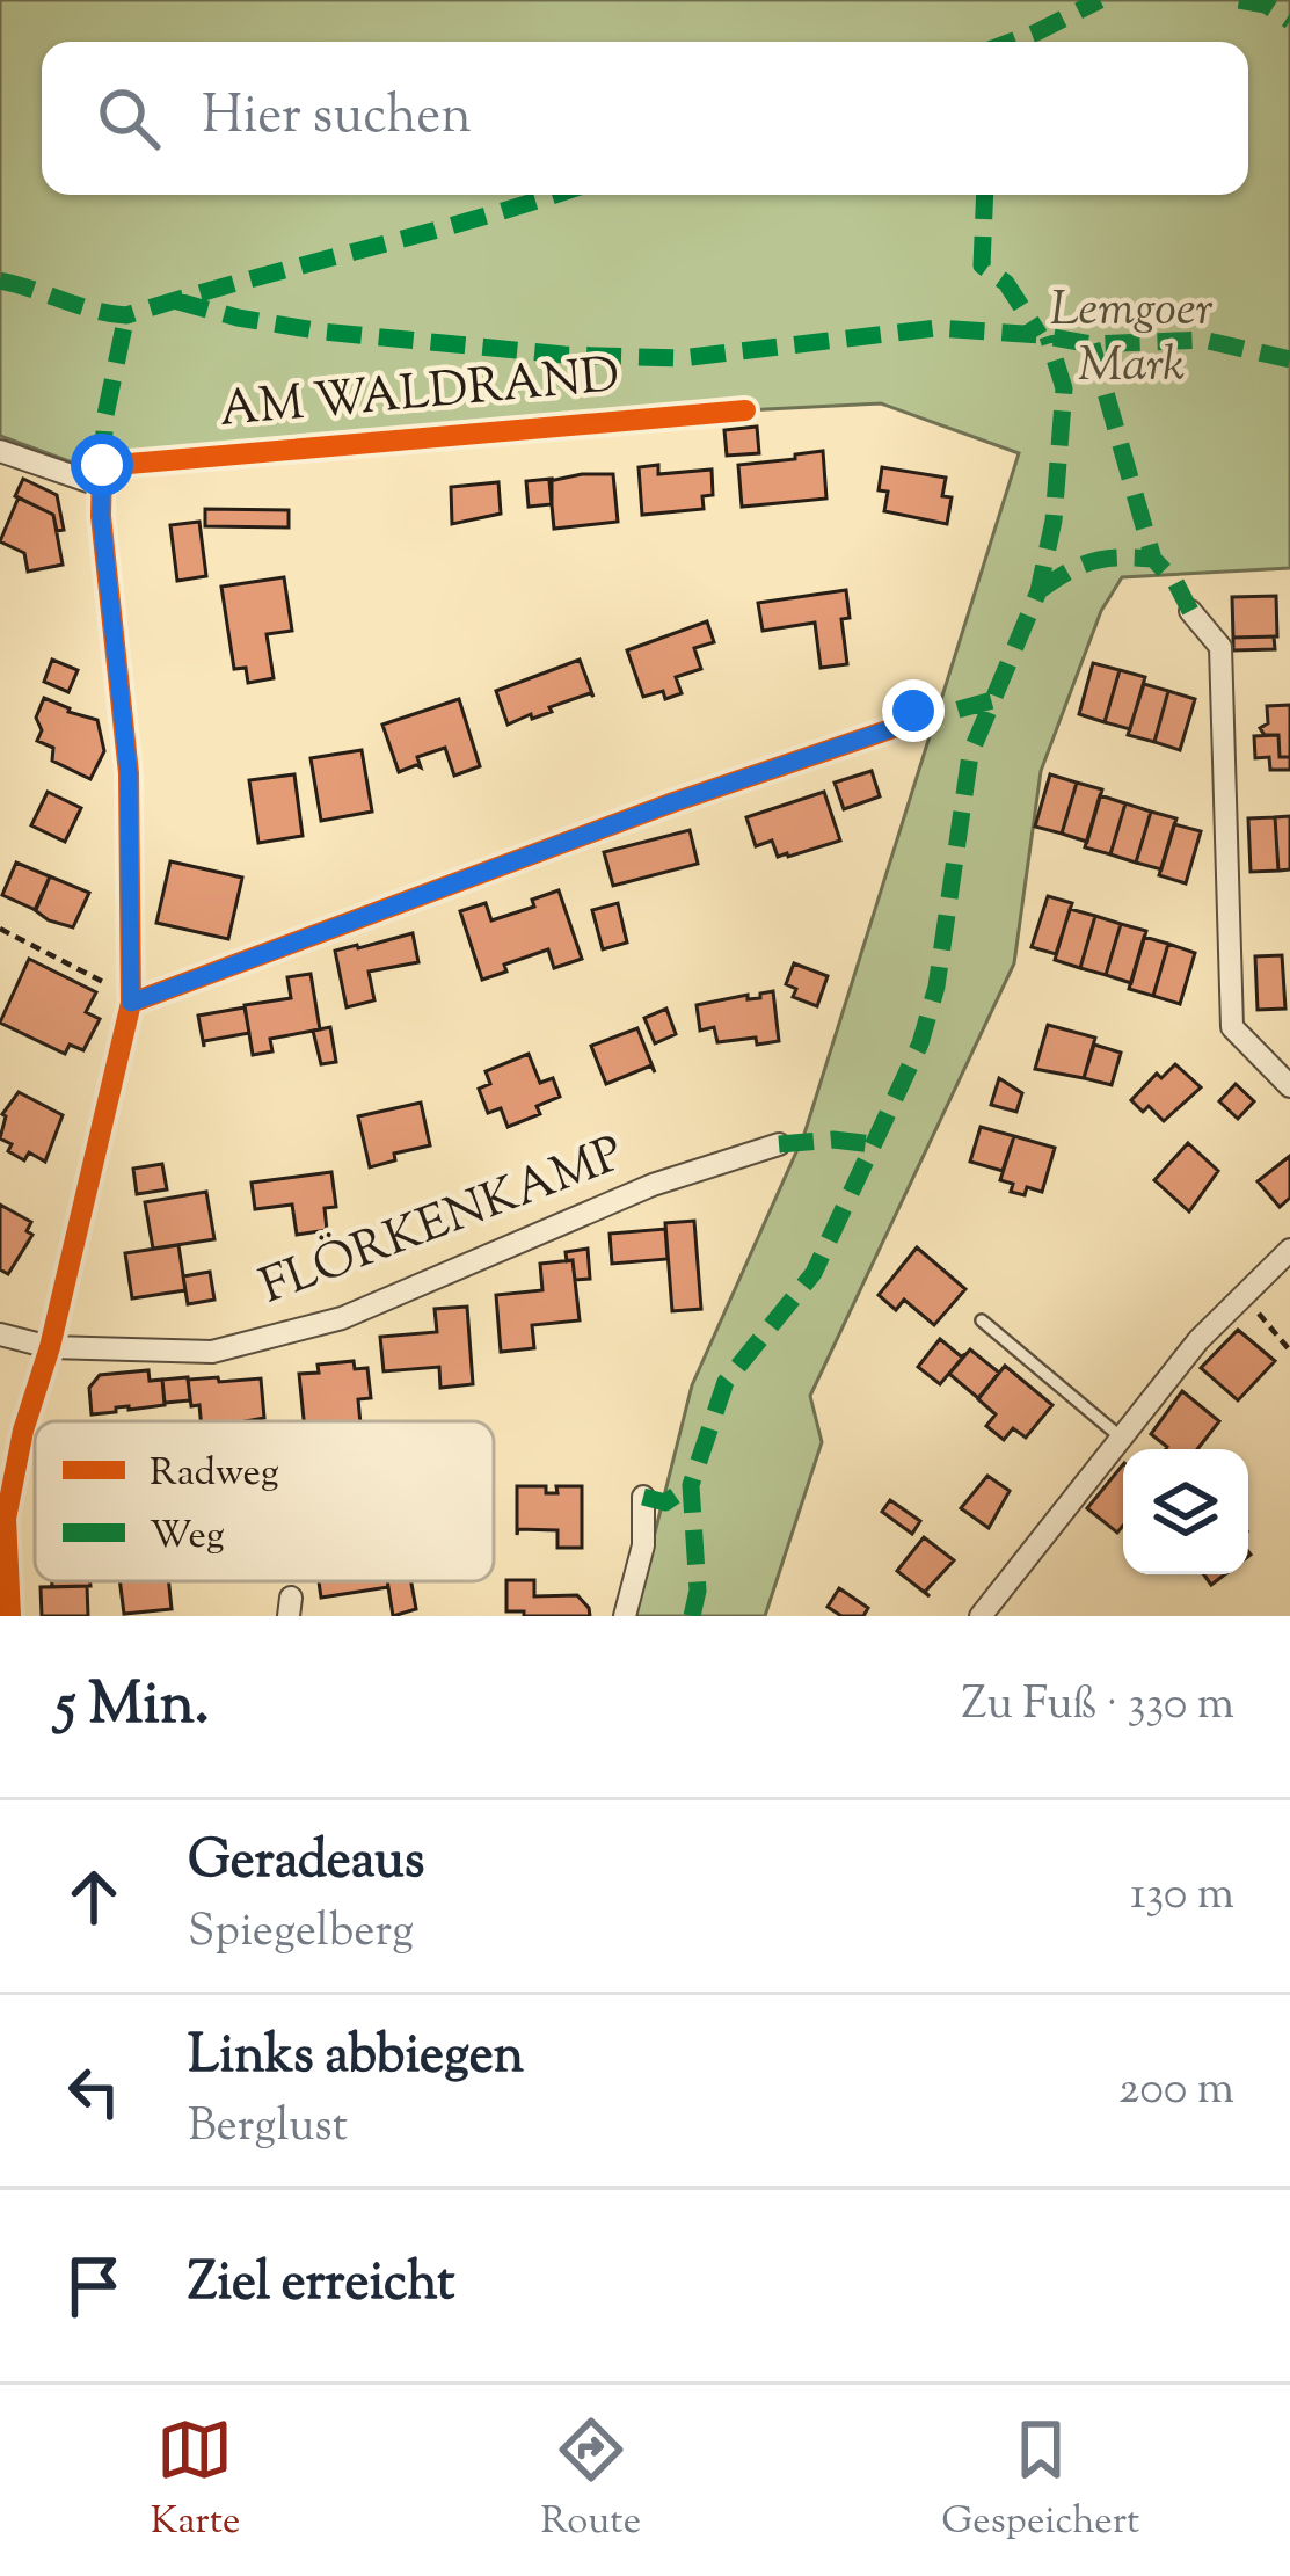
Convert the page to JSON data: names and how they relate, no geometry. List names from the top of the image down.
{
  "streets": {
    "street": ["AM WALDRAND", "FLÖRKENKAMP"]
  },
  "parks": ["Lemgoer Mark"],
  "legend": ["Radweg", "Weg"],
  "page": {
    "search": "Hier suchen",
    "heading": ["5 Min.", "Zu Fuß · 330 m"],
    "list": [
      ["Geradeaus", "Spiegelberg", "130 m"],
      ["Links abbiegen", "Berglust", "200 m"],
      "Ziel erreicht"
    ],
    "nav": ["Karte", "Route", "Gespeichert"]
  }
}
